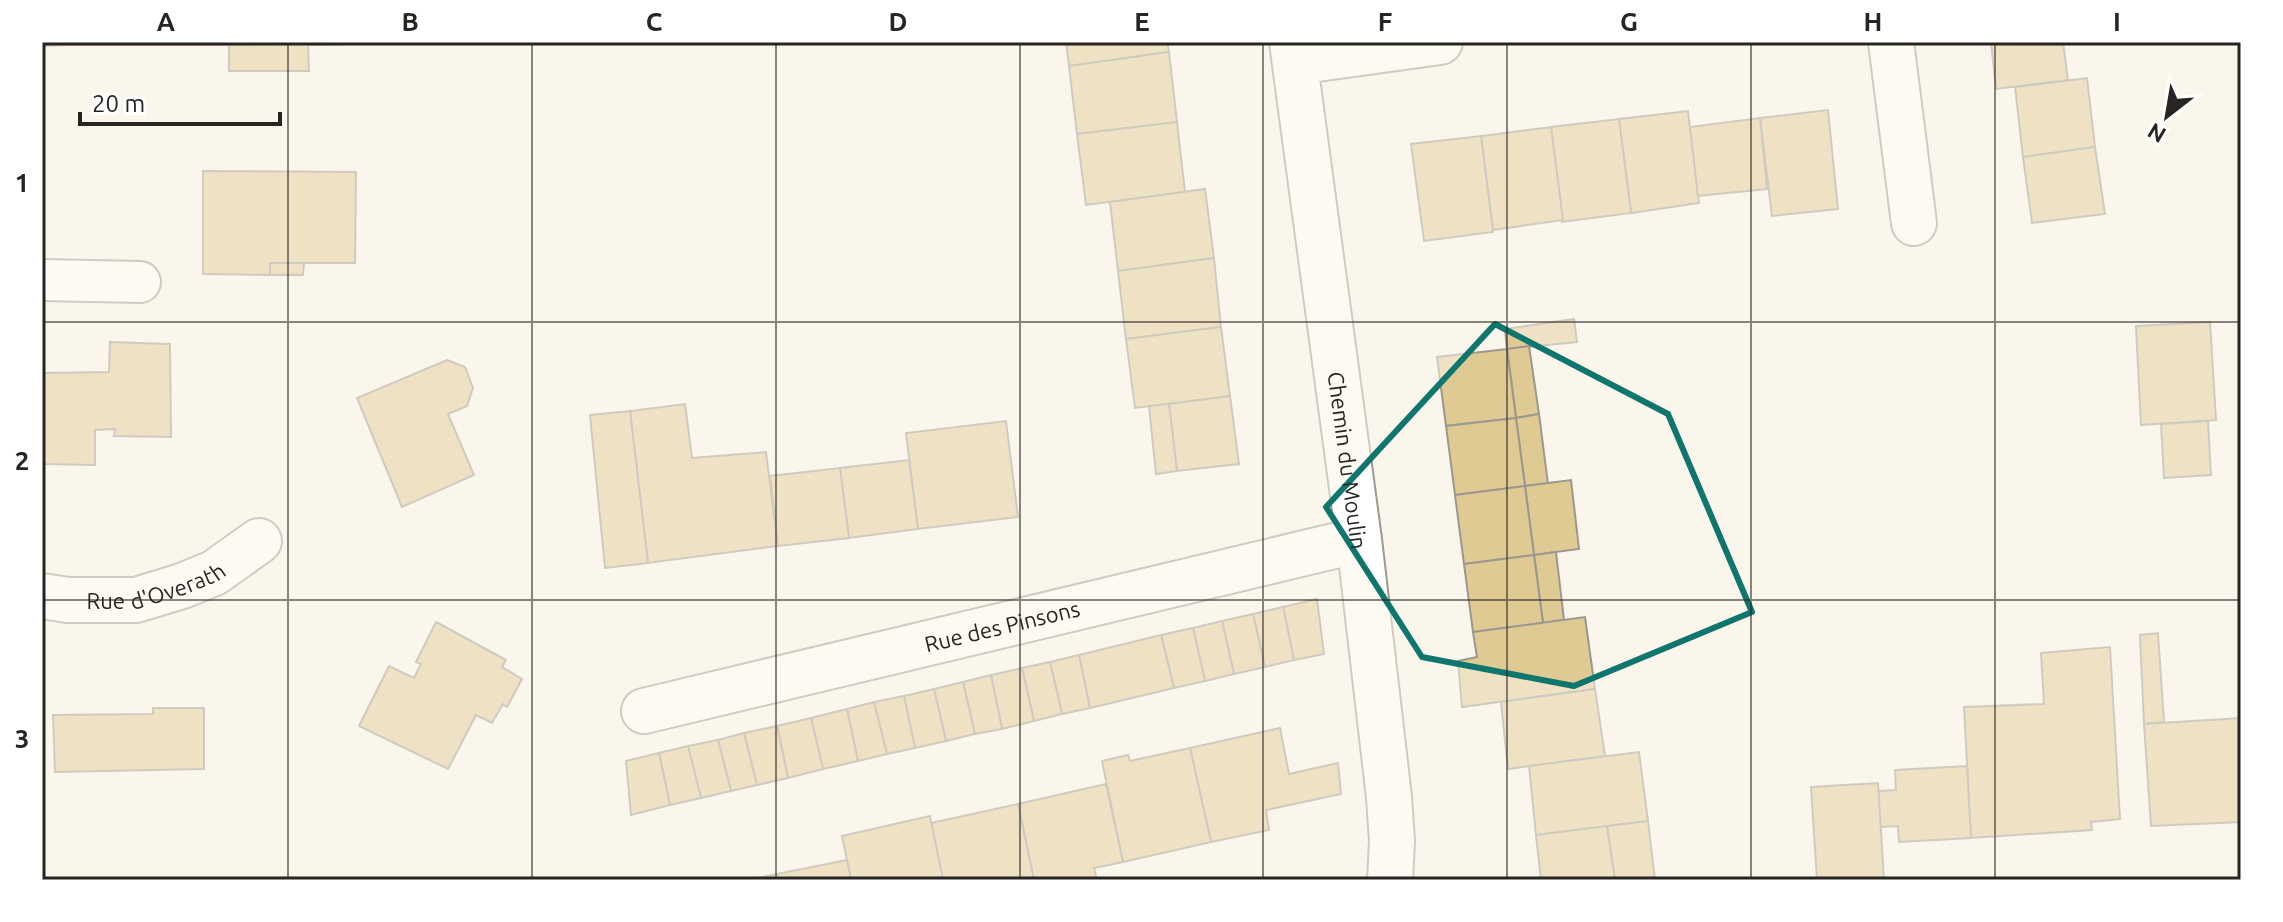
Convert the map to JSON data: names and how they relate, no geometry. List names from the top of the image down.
{
  "streets": {
    "street": ["Chemin du Moulin", "Rue d'Overath", "Rue des Pinsons"]
  },
  "crossings": [
    ["Chemin du Moulin", "Rue des Pinsons"]
  ],
  "scale_bar": "20 m",
  "north": "bottom left",
  "grid": {
    "columns": [
      "A",
      "B",
      "C",
      "D",
      "E",
      "F",
      "G",
      "H",
      "I"
    ],
    "rows": ["1", "2", "3"]
  }
}
